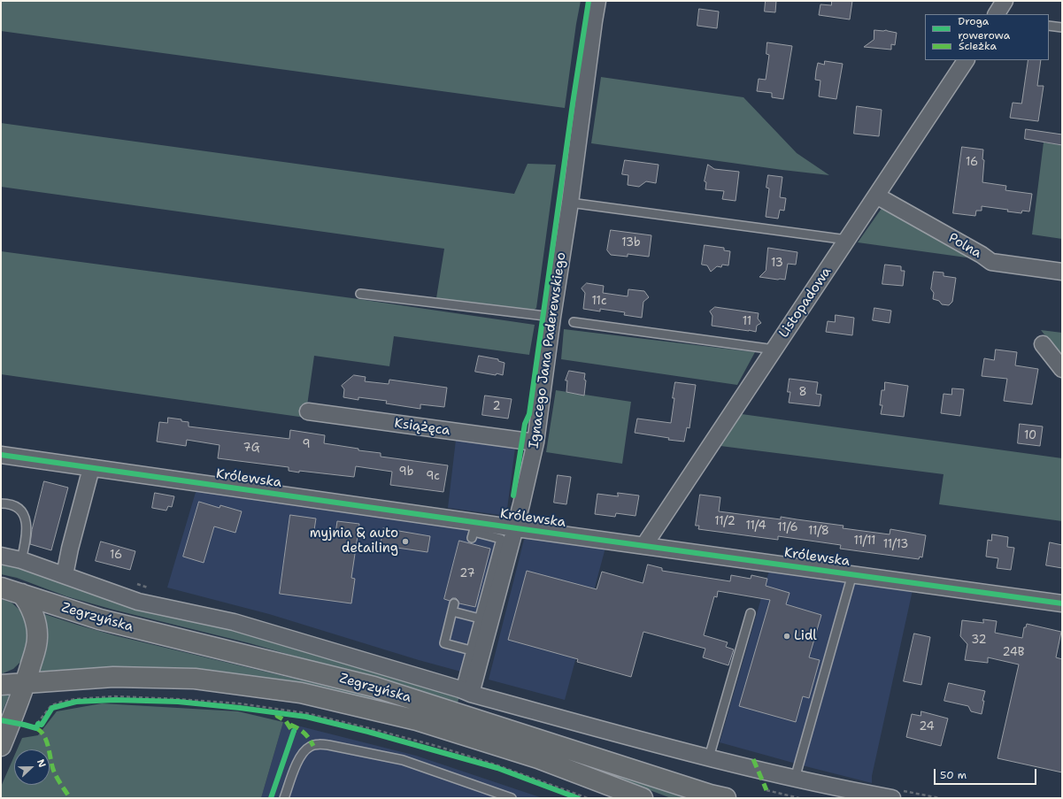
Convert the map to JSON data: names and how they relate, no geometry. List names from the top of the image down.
{
  "streets": {
    "main road": ["Zegrzyńska"],
    "street": [
      "Polna",
      "Listopadowa",
      "Ignacego Jana Paderewskiego",
      "Książęca",
      "Królewska"
    ]
  },
  "crossings": [
    ["Polna", "Listopadowa"],
    ["Listopadowa", "Królewska"],
    ["Ignacego Jana Paderewskiego", "Książęca"],
    ["Ignacego Jana Paderewskiego", "Królewska"]
  ],
  "places": ["myjnia & auto detailing", "Lidl"],
  "house_numbers": [
    "16",
    "13b",
    "13",
    "11c",
    "11",
    "8",
    "2",
    "10",
    "9",
    "7G",
    "9b",
    "9c",
    "11/2",
    "11/4",
    "11/6",
    "11/8",
    "11/11",
    "11/13",
    "16",
    "27",
    "32",
    "24B",
    "24"
  ],
  "legend": ["Droga rowerowa", "Ścieżka"],
  "scale_bar": "50 m",
  "north": "right"
}
